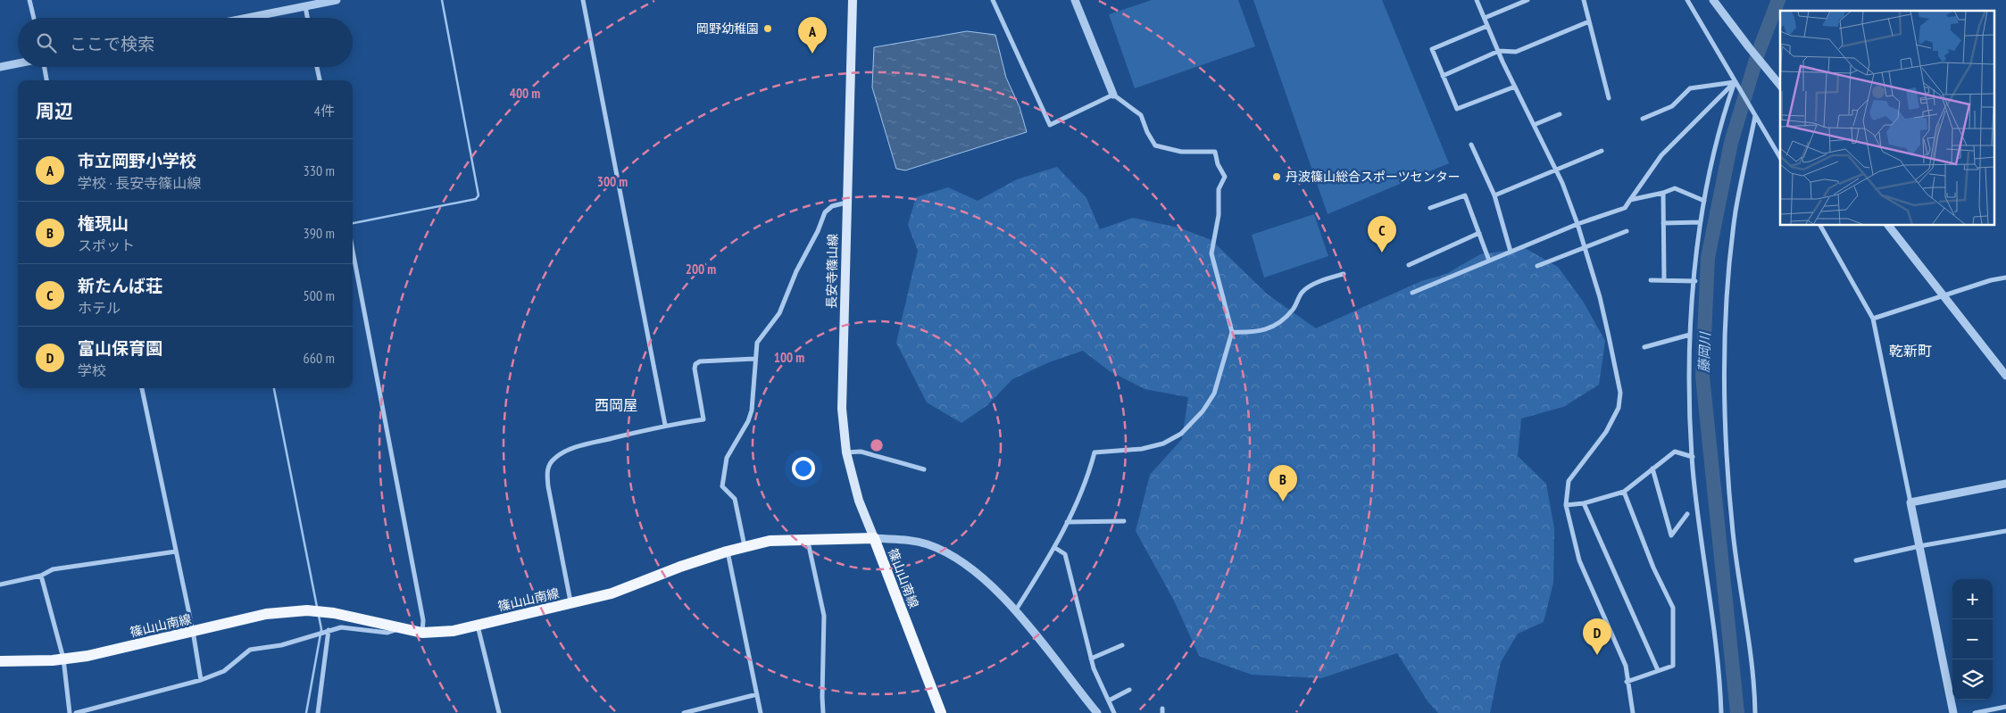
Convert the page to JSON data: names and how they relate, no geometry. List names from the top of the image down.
{
  "streets": {
    "main road": ["長安寺篠山線", "篠山山南線"]
  },
  "crossings": [
    ["長安寺篠山線", "篠山山南線"]
  ],
  "districts": ["乾新町", "西岡屋"],
  "water": ["藤岡川"],
  "places": ["岡野幼稚園", "丹波篠山総合スポーツセンター"],
  "page": {
    "pins": [
      "A",
      "C",
      "B",
      "D"
    ],
    "search": "ここで検索",
    "heading": ["周辺", "4件"],
    "list": [
      {
        "mark": "A",
        "name": "市立岡野小学校",
        "note": "学校 · 長安寺篠山線",
        "value": "330 m"
      },
      {
        "mark": "B",
        "name": "権現山",
        "note": "スポット",
        "value": "390 m"
      },
      {
        "mark": "C",
        "name": "新たんば荘",
        "note": "ホテル",
        "value": "500 m"
      },
      {
        "mark": "D",
        "name": "富山保育園",
        "note": "学校",
        "value": "660 m"
      }
    ],
    "map_buttons": ["+", "−"]
  },
  "rings": [
    "400 m",
    "300 m",
    "200 m",
    "100 m"
  ]
}
